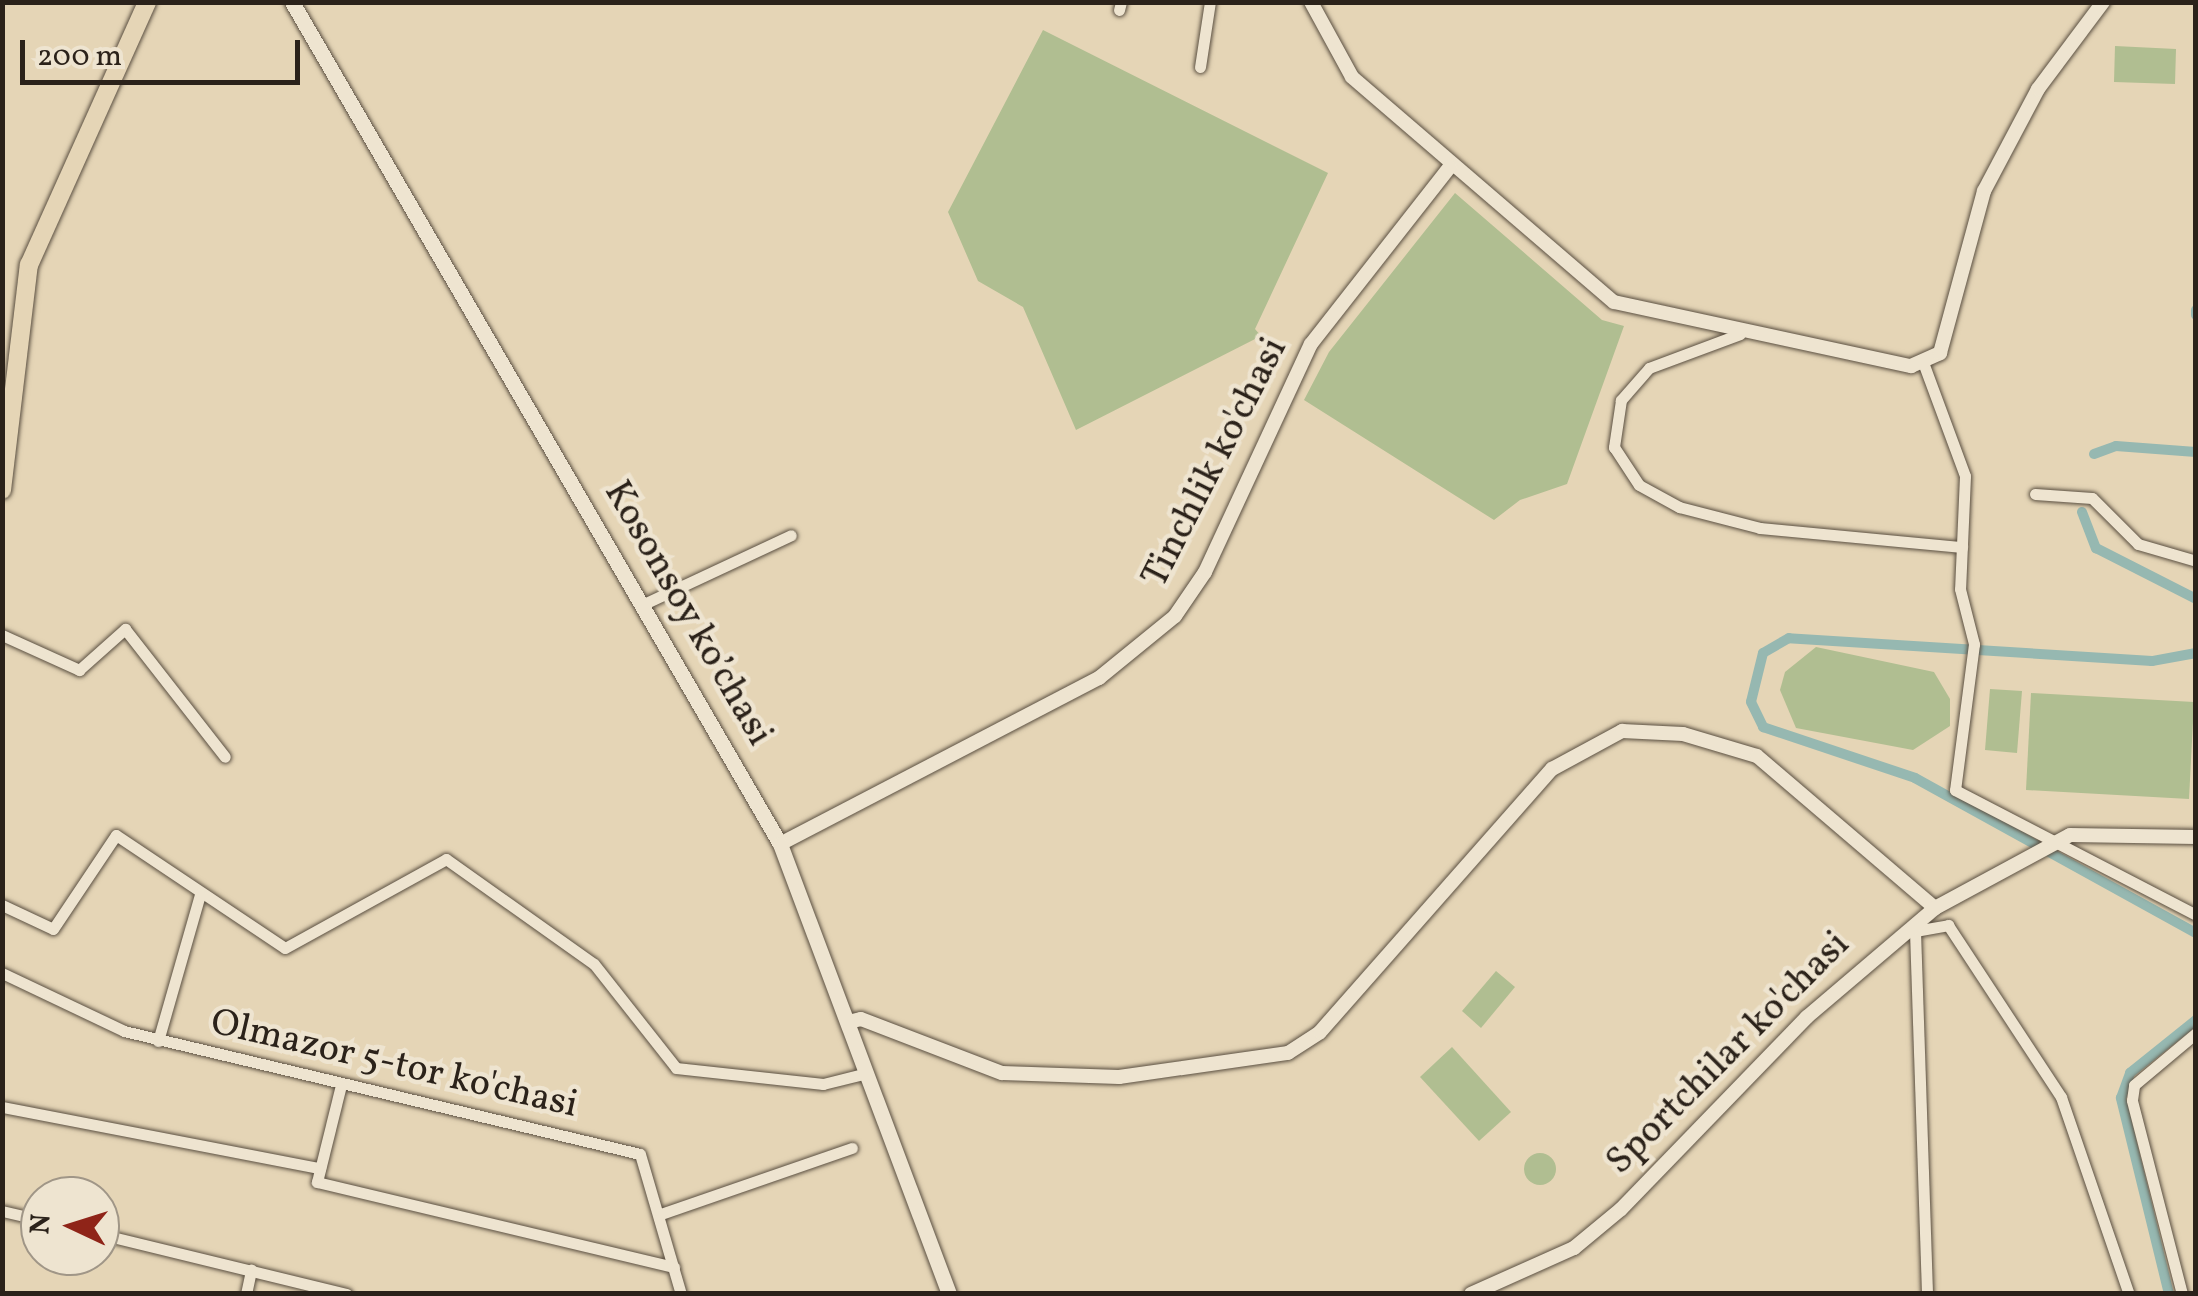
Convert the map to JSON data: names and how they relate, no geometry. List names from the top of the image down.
{
  "streets": {
    "main road": ["Kosonsoy ko’chasi"],
    "street": ["Tinchlik ko'chasi", "Sportchilar ko'chasi", "Olmazor 5-tor ko'chasi"]
  },
  "crossings": [
    ["Tinchlik ko'chasi", "Kosonsoy ko’chasi"]
  ],
  "scale_bar": "200 m",
  "north": "left"
}
